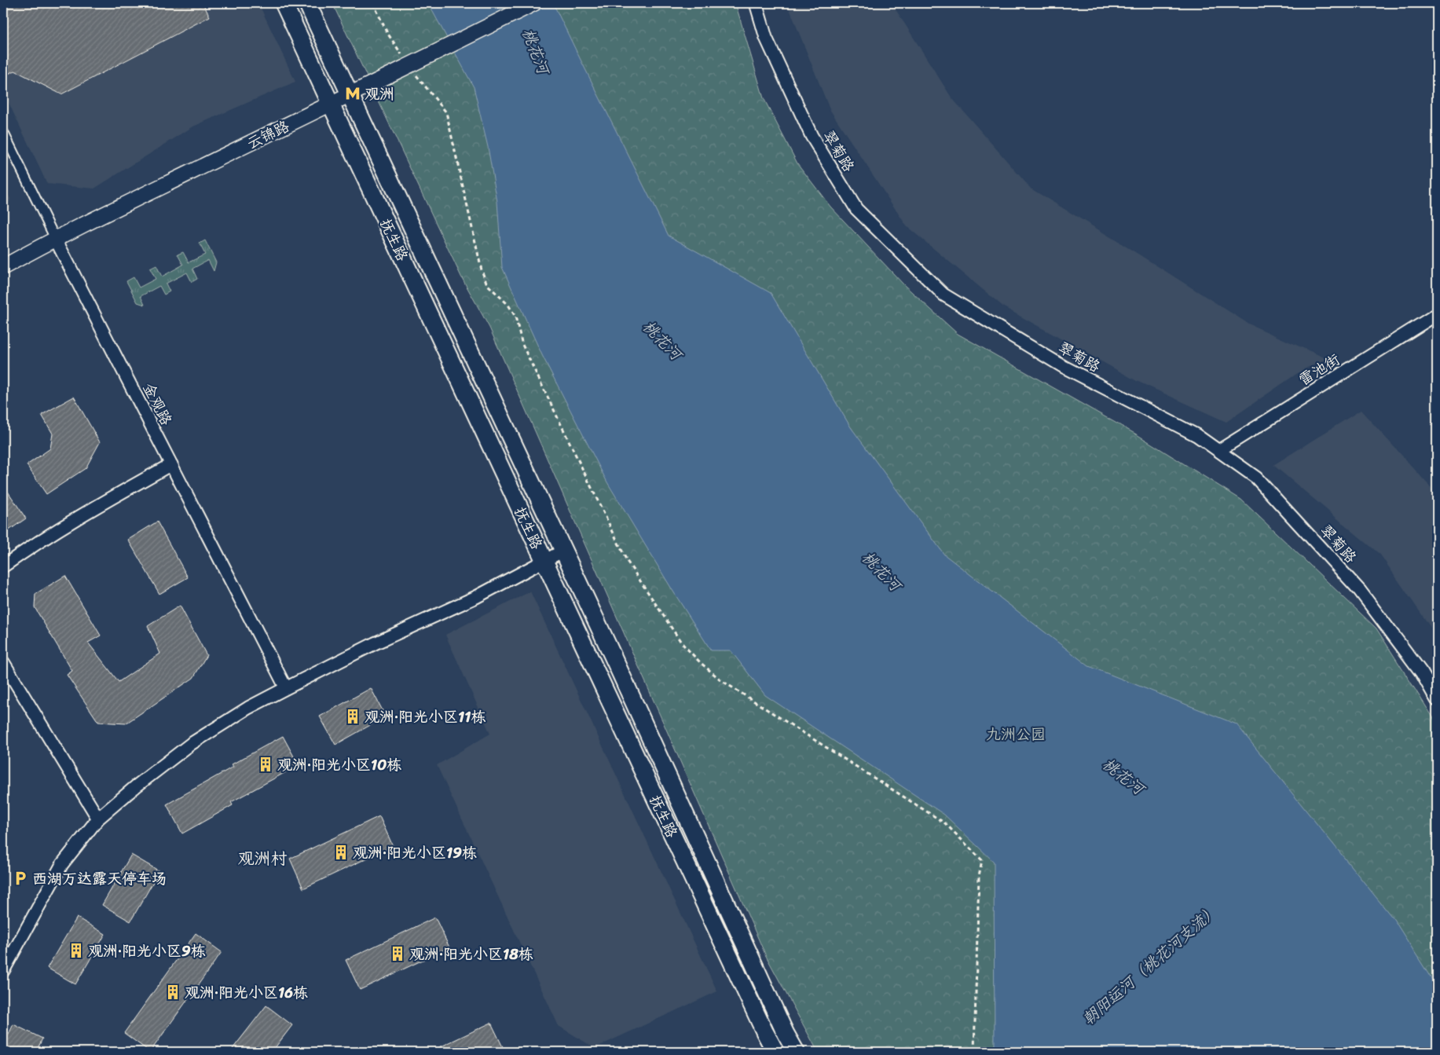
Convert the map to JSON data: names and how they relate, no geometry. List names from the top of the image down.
{
  "streets": {
    "main road": ["抚生路"],
    "street": [
      "云锦路",
      "翠菊路",
      "雷池街",
      "金观路"
    ]
  },
  "crossings": [
    ["云锦路", "抚生路"],
    ["云锦路", "金观路"],
    ["翠菊路", "雷池街"]
  ],
  "districts": ["观洲村"],
  "water": ["桃花河", "朝阳运河（桃花河支流）"],
  "parks": ["九洲公园"],
  "places": {
    "metro station": ["观洲"],
    "building": [
      "观洲·阳光小区11栋",
      "观洲·阳光小区10栋",
      "观洲·阳光小区19栋",
      "观洲·阳光小区9栋",
      "观洲·阳光小区18栋",
      "观洲·阳光小区16栋"
    ],
    "parking": ["西湖万达露天停车场"]
  }
}
